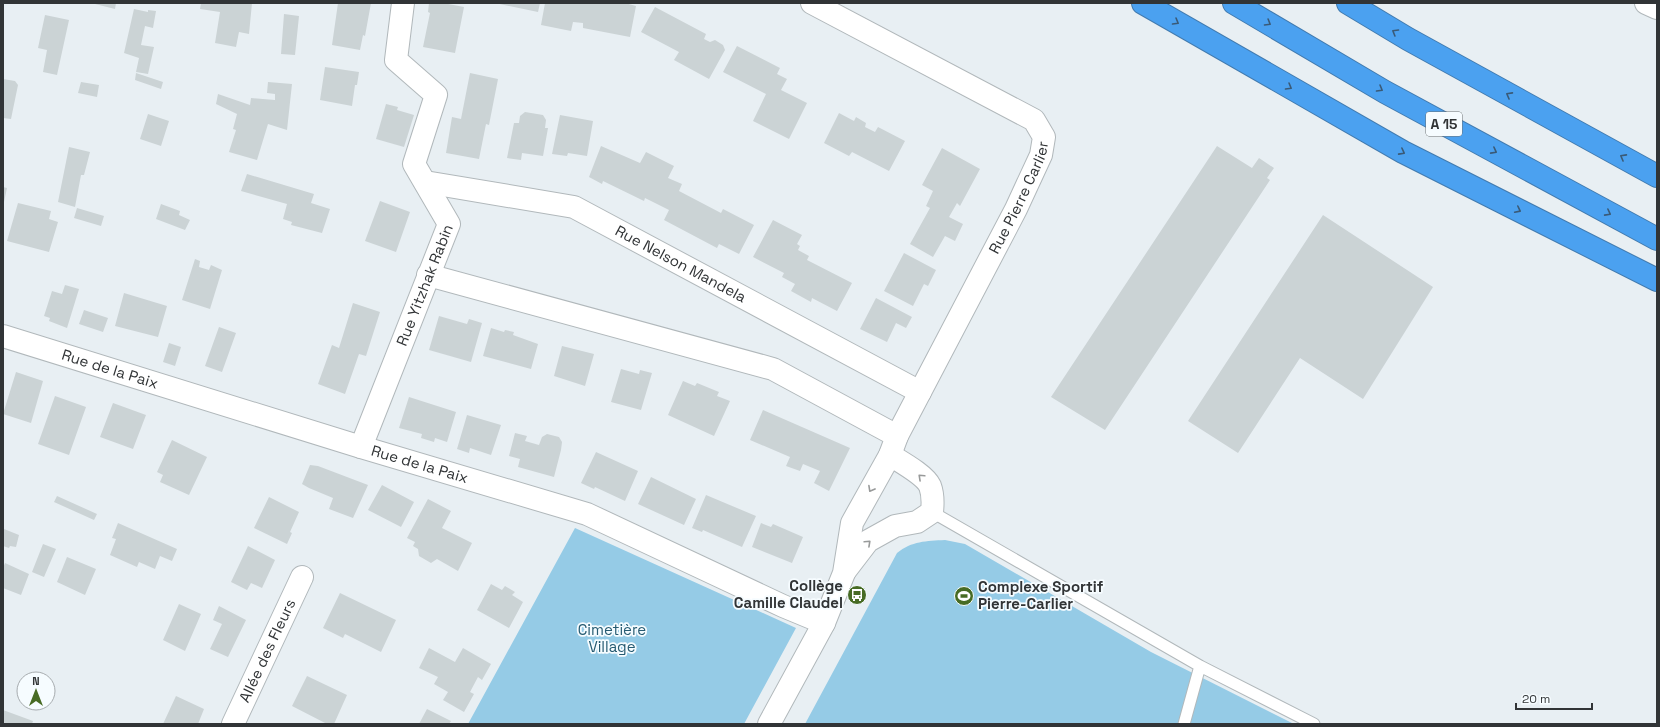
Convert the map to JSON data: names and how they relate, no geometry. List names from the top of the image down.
{
  "streets": {
    "highway": ["A 15"],
    "street": [
      "Rue Pierre Carlier",
      "Rue Nelson Mandela",
      "Rue Yitzhak Rabin",
      "Rue de la Paix",
      "Allée des Fleurs"
    ]
  },
  "crossings": [
    ["Rue Pierre Carlier", "Rue Nelson Mandela"],
    ["Rue Pierre Carlier", "Rue de la Paix"],
    ["Rue Nelson Mandela", "Rue Yitzhak Rabin"],
    ["Rue Yitzhak Rabin", "Rue de la Paix"]
  ],
  "parks": ["Cimetière Village"],
  "places": {
    "bus stop": ["Collège Camille Claudel"],
    "sports": ["Complexe Sportif Pierre-Carlier"]
  },
  "scale_bar": "20 m",
  "north": "top"
}
